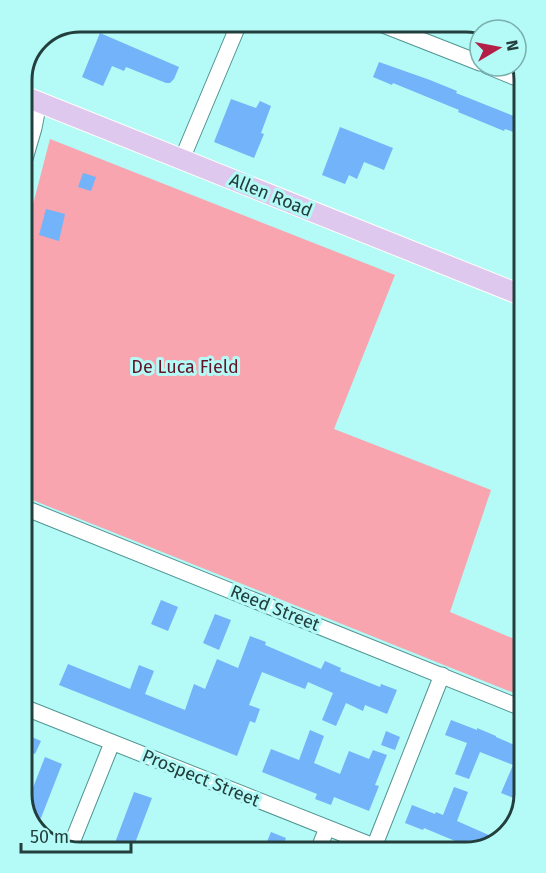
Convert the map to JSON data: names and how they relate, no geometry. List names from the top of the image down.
{
  "streets": {
    "main road": ["Allen Road"],
    "street": ["Reed Street", "Prospect Street"]
  },
  "parks": ["De Luca Field"],
  "scale_bar": "50 m",
  "north": "right"
}
